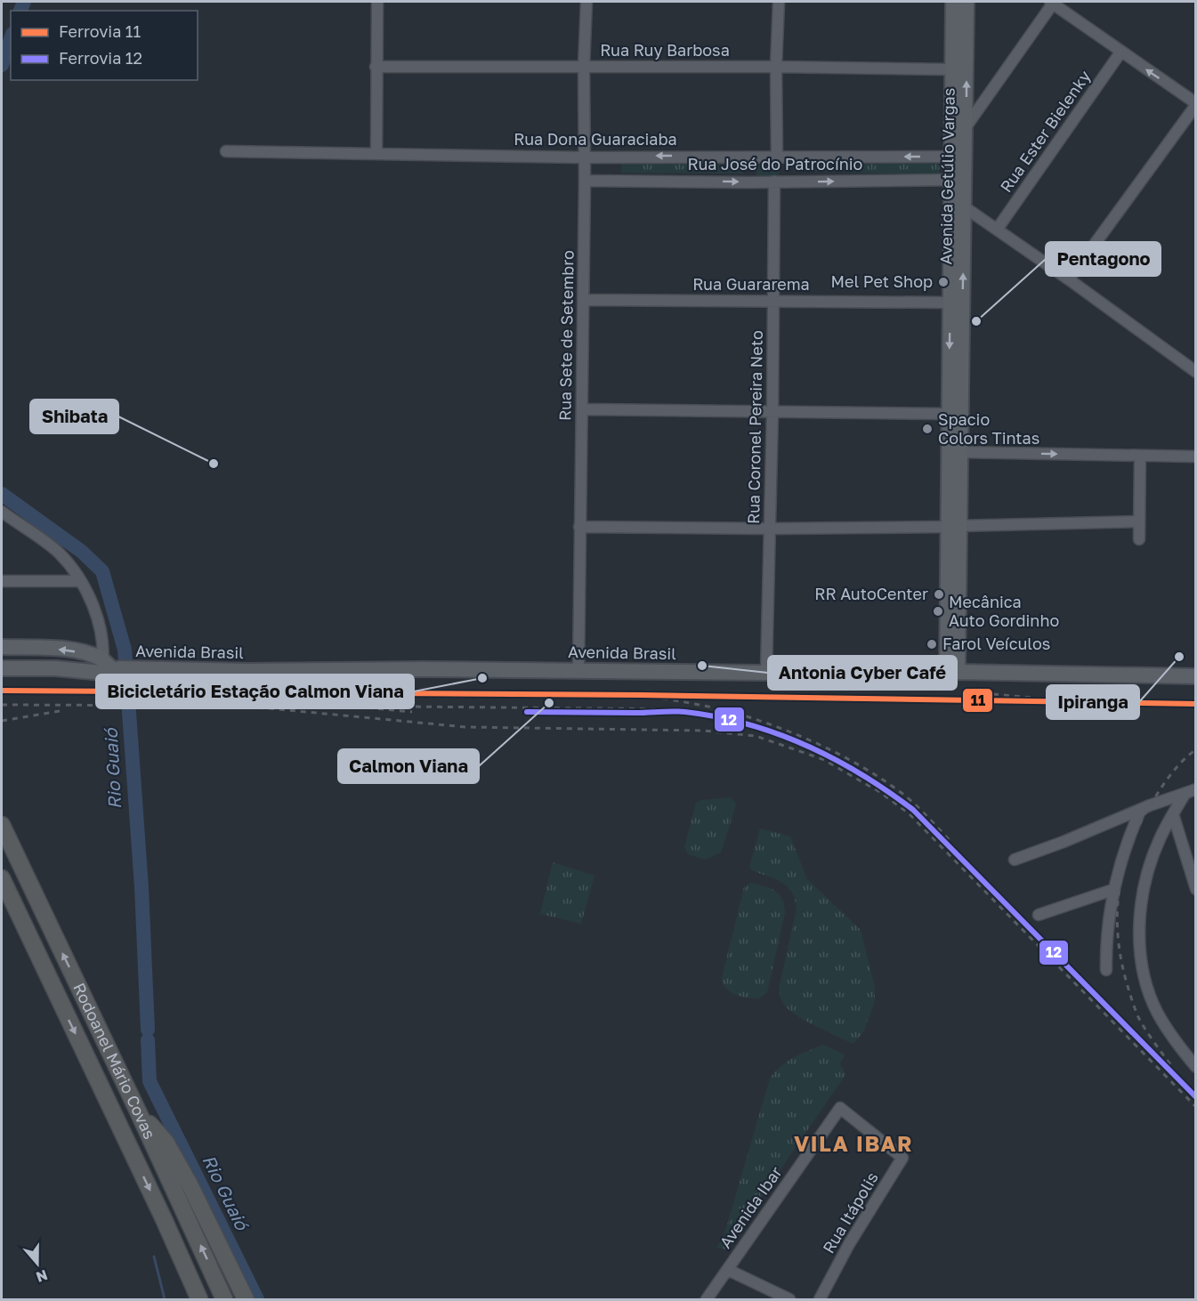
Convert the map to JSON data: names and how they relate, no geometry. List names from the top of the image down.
{
  "streets": {
    "highway": ["Rodoanel Mário Covas"],
    "main road": ["Avenida Getúlio Vargas", "Avenida Brasil"],
    "street": [
      "Rua Ruy Barbosa",
      "Rua Ester Bielenky",
      "Rua Dona Guaraciaba",
      "Rua José do Patrocínio",
      "Rua Guararema",
      "Rua Sete de Setembro",
      "Rua Coronel Pereira Neto",
      "Avenida Ibar",
      "Rua Itápolis"
    ]
  },
  "crossings": [
    ["Rua Ruy Barbosa", "Avenida Getúlio Vargas"],
    ["Rua Ruy Barbosa", "Rua Sete de Setembro"],
    ["Rua Dona Guaraciaba", "Avenida Getúlio Vargas"],
    ["Rua Dona Guaraciaba", "Rua Sete de Setembro"],
    ["Rua José do Patrocínio", "Avenida Getúlio Vargas"],
    ["Rua José do Patrocínio", "Rua Sete de Setembro"],
    ["Rua José do Patrocínio", "Rua Coronel Pereira Neto"],
    ["Avenida Getúlio Vargas", "Rua Guararema"],
    ["Avenida Getúlio Vargas", "Avenida Brasil"],
    ["Rua Guararema", "Rua Sete de Setembro"],
    ["Rua Guararema", "Rua Coronel Pereira Neto"],
    ["Rua Sete de Setembro", "Avenida Brasil"],
    ["Rua Coronel Pereira Neto", "Avenida Brasil"],
    ["Avenida Ibar", "Rua Itápolis"]
  ],
  "one_way": ["Rua Dona Guaraciaba", "Rua José do Patrocínio"],
  "districts": ["VILA IBAR"],
  "water": ["Rio Guaió"],
  "places": [
    "Mel Pet Shop",
    "Pentagono",
    "Spacio Colors Tintas",
    "Shibata",
    "RR AutoCenter",
    "Mecânica Auto Gordinho",
    "Farol Veículos",
    "Ipiranga",
    "Antonia Cyber Café",
    "Bicicletário Estação Calmon Viana",
    "Calmon Viana"
  ],
  "lines": ["rail line 11", "rail line 12"],
  "legend": ["Ferrovia 11", "Ferrovia 12"],
  "north": "bottom"
}
